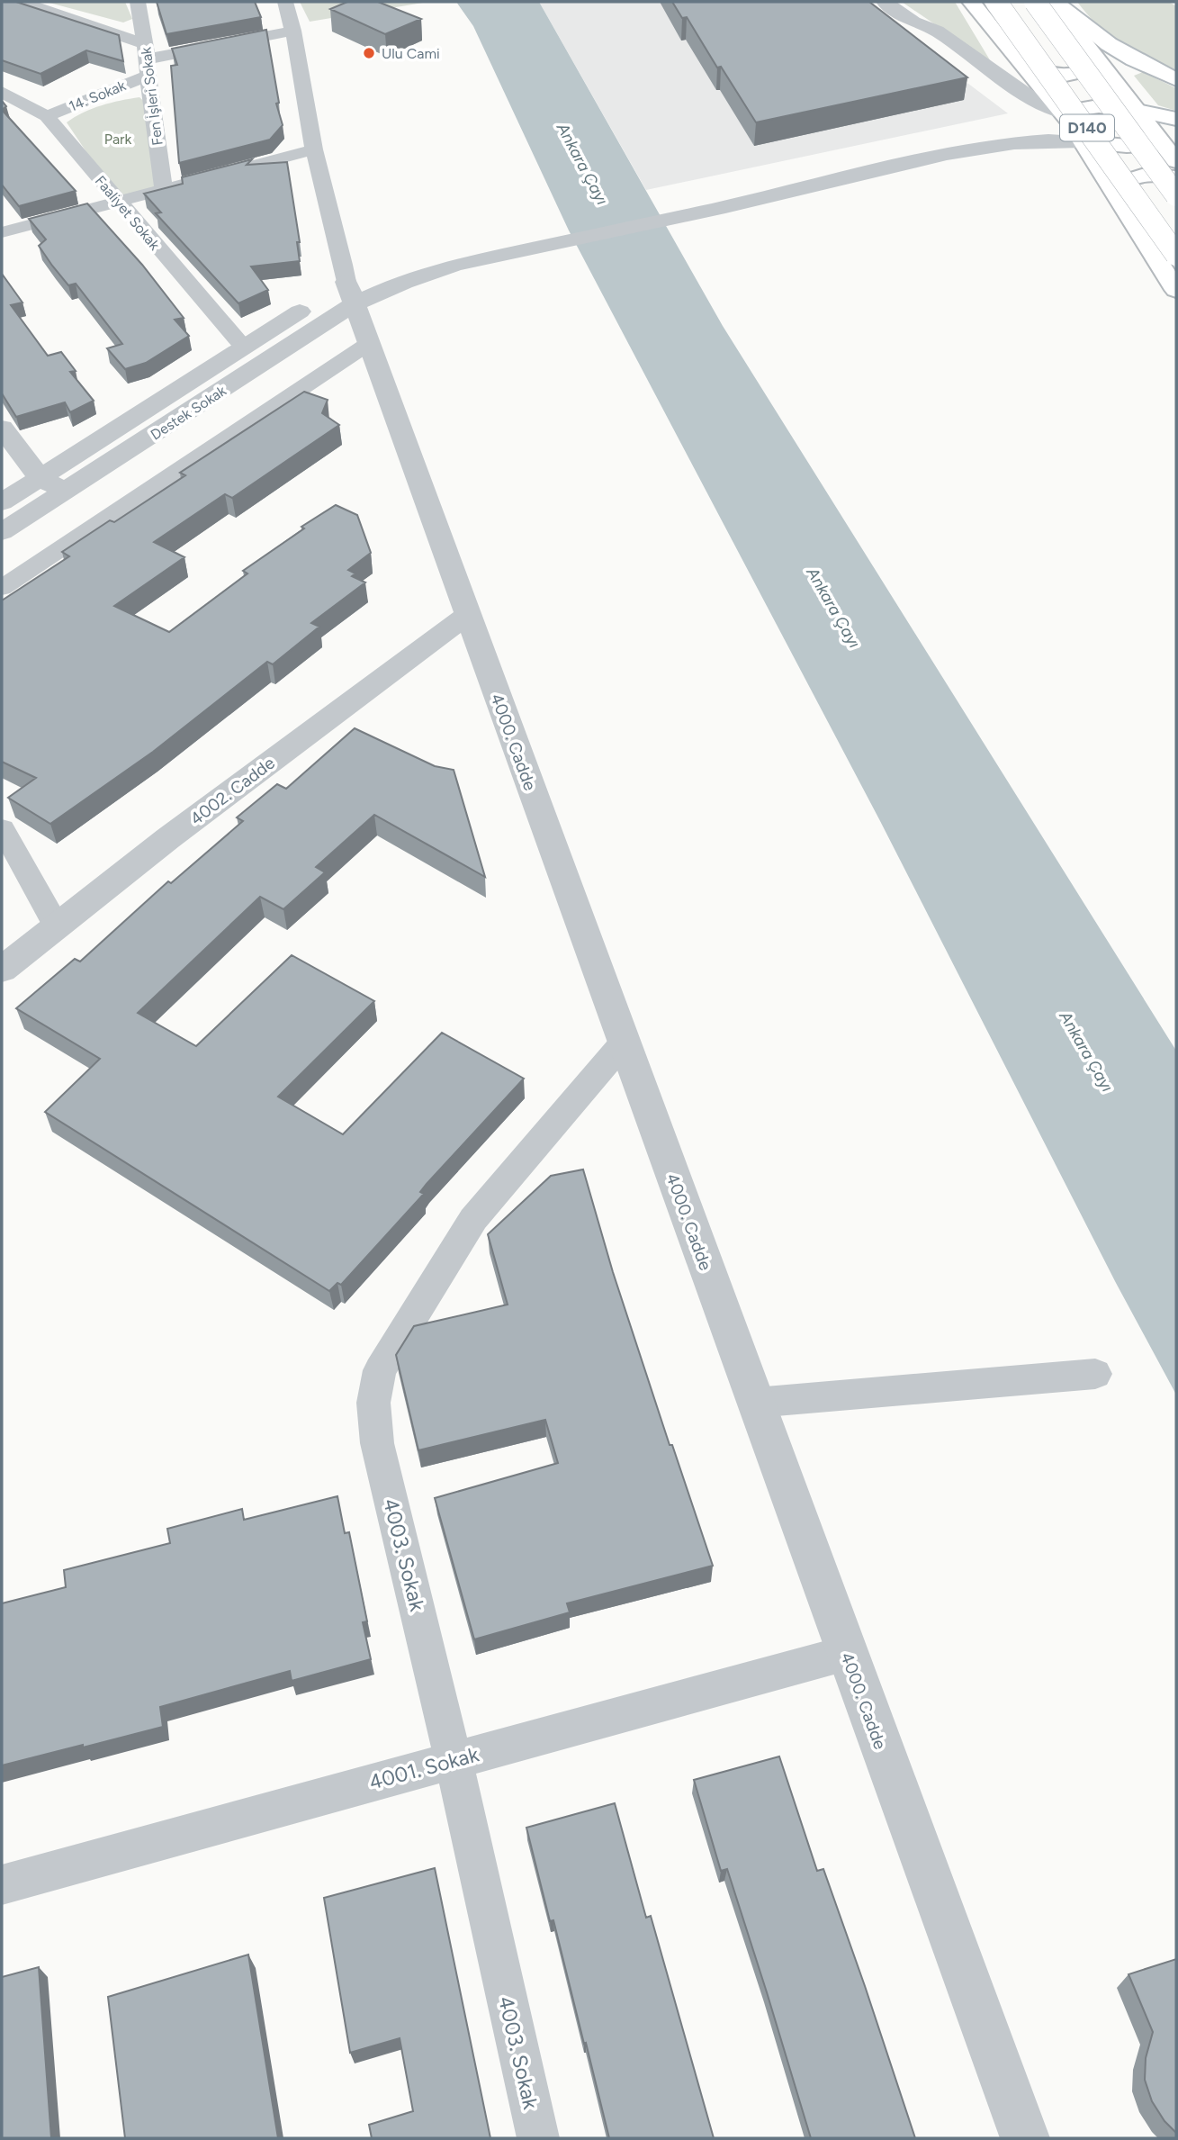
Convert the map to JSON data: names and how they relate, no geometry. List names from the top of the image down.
{
  "streets": {
    "main road": ["D140"],
    "street": [
      "14. Sokak",
      "Fen İşleri Sokak",
      "Faaliyet Sokak",
      "Destek Sokak",
      "4000. Cadde",
      "4002. Cadde",
      "4003. Sokak",
      "4001. Sokak"
    ]
  },
  "crossings": [
    ["14. Sokak", "Fen İşleri Sokak"],
    ["14. Sokak", "Faaliyet Sokak"],
    ["Faaliyet Sokak", "Destek Sokak"],
    ["Destek Sokak", "4000. Cadde"],
    ["4000. Cadde", "4002. Cadde"],
    ["4000. Cadde", "4003. Sokak"],
    ["4000. Cadde", "4001. Sokak"],
    ["4003. Sokak", "4001. Sokak"]
  ],
  "water": ["Ankara Çayı"],
  "parks": ["Park"],
  "places": ["Ulu Cami"]
}
